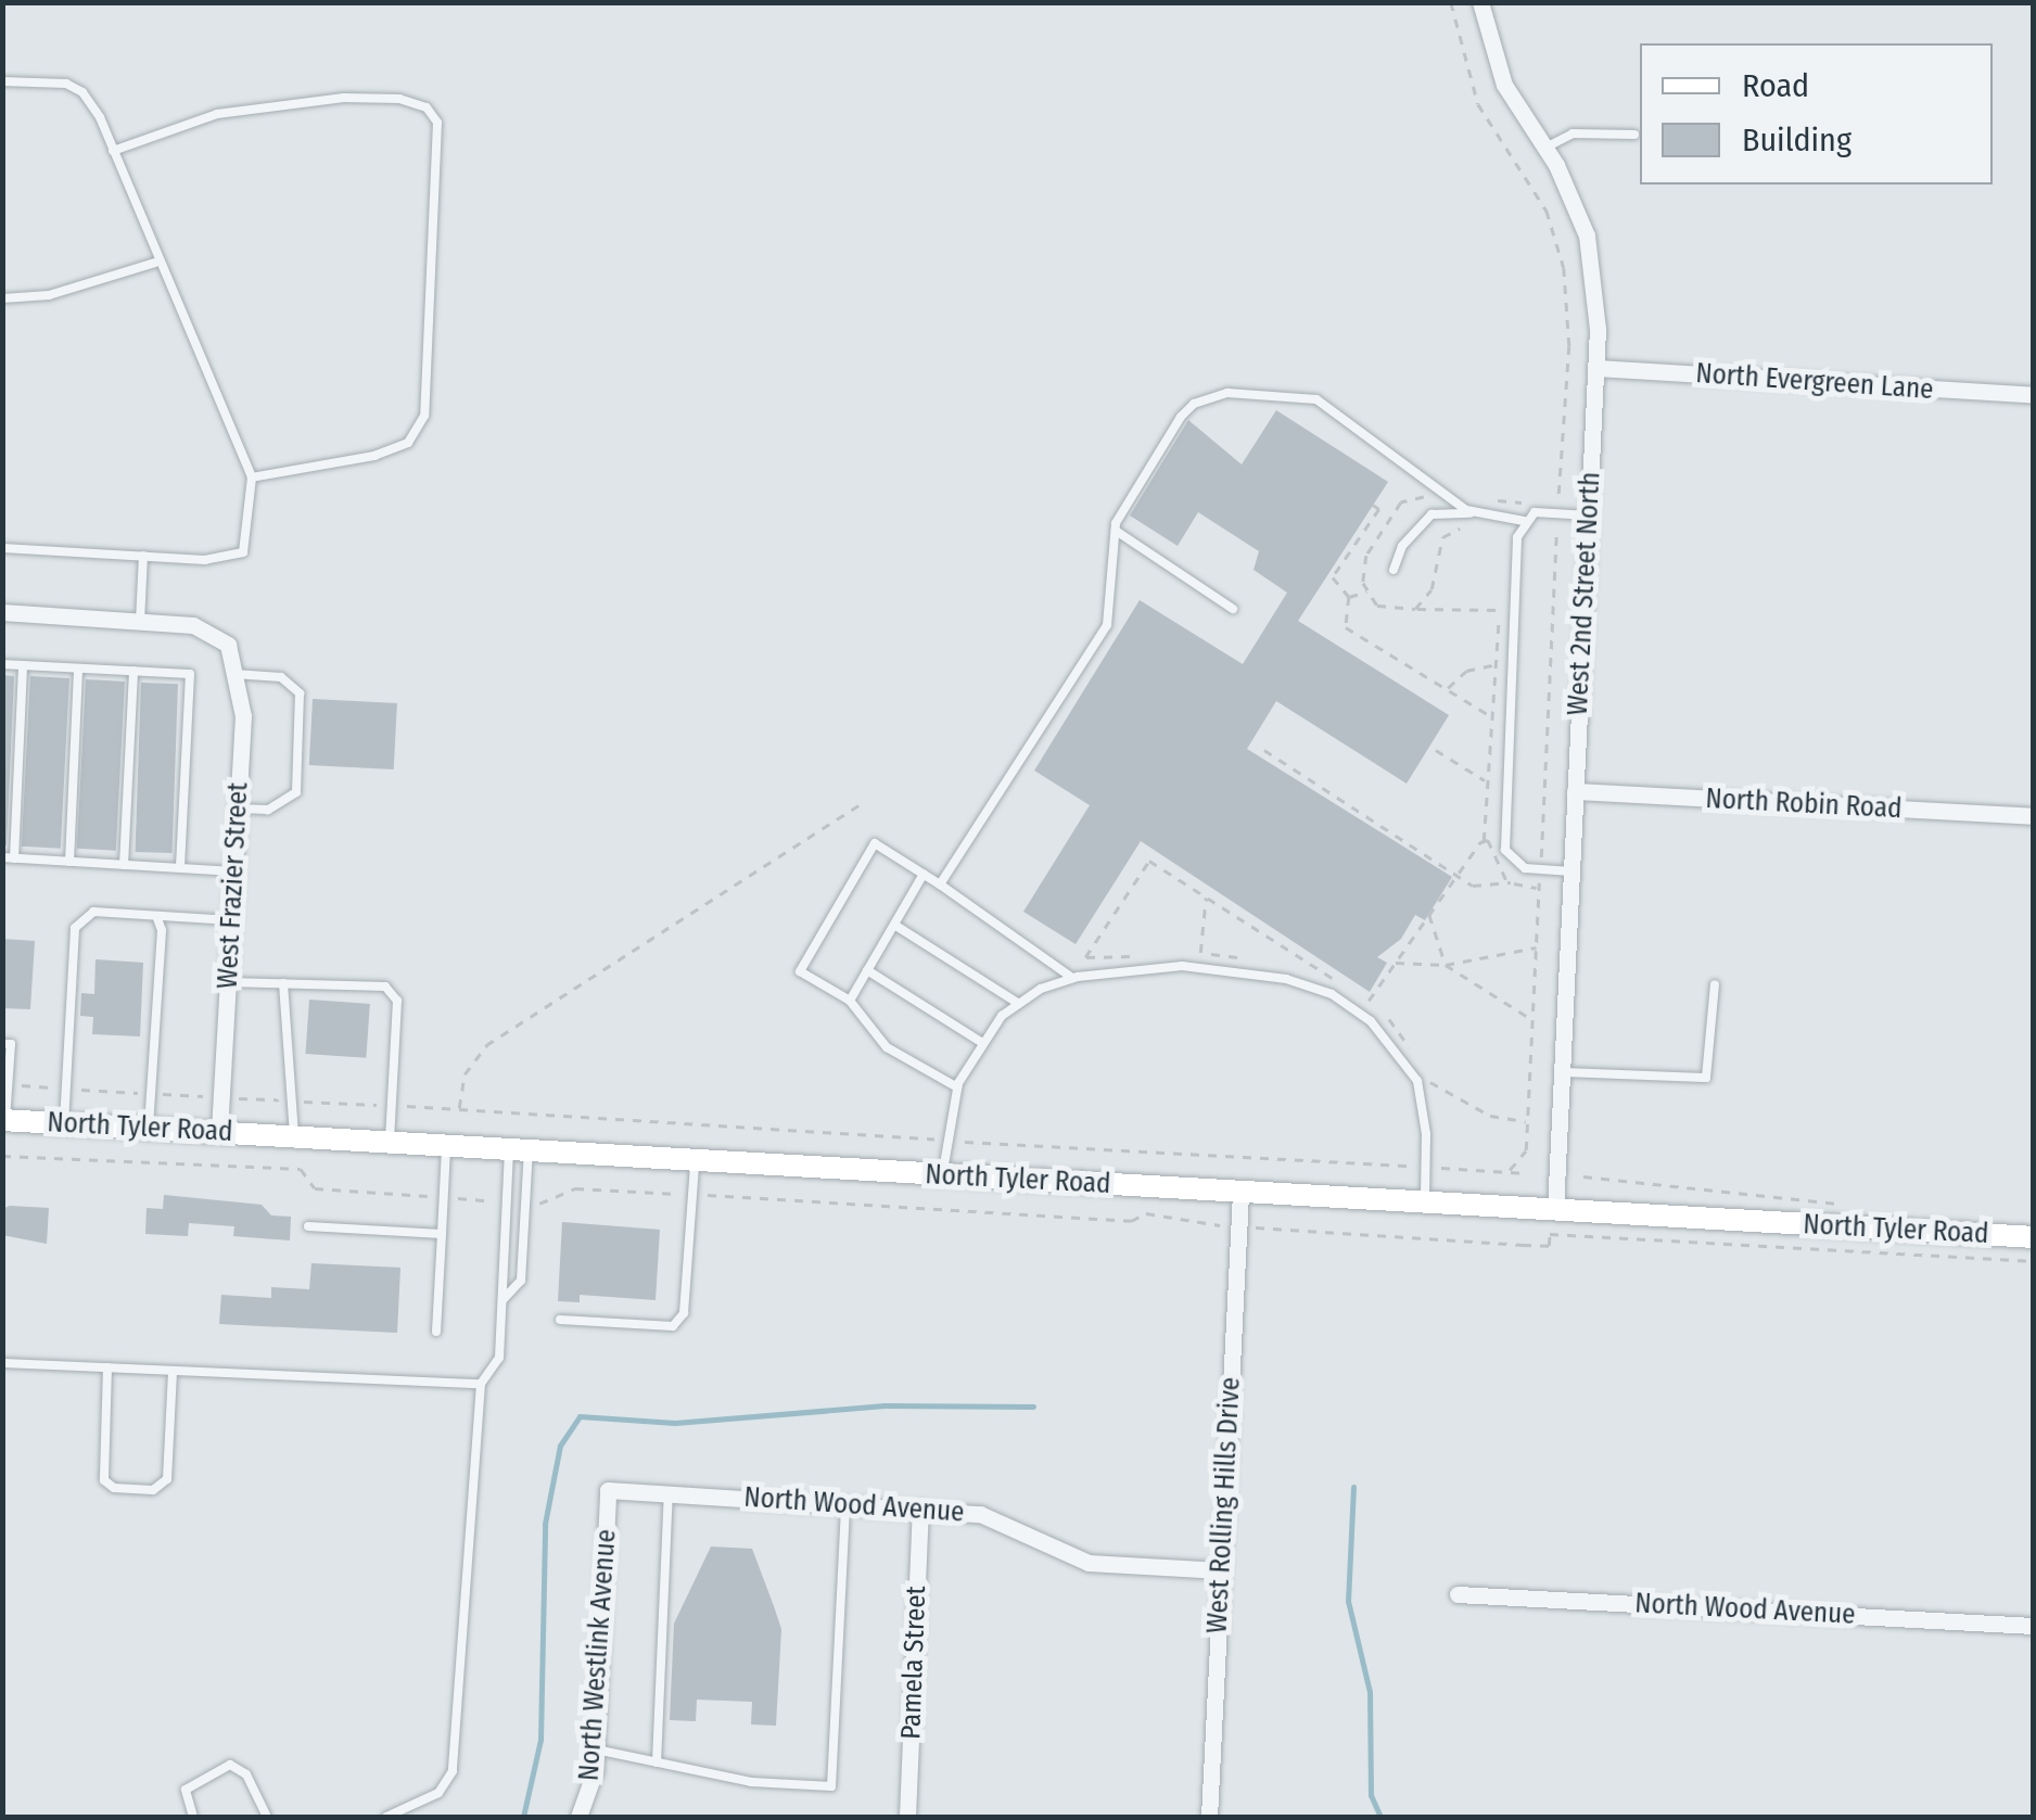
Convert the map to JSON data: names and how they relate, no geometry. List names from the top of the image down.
{
  "streets": {
    "main road": ["North Tyler Road"],
    "street": [
      "North Evergreen Lane",
      "West 2nd Street North",
      "North Robin Road",
      "West Frazier Street",
      "North Wood Avenue",
      "West Rolling Hills Drive",
      "North Westlink Avenue",
      "Pamela Street"
    ]
  },
  "crossings": [
    ["North Evergreen Lane", "West 2nd Street North"],
    ["West 2nd Street North", "North Robin Road"],
    ["West 2nd Street North", "North Tyler Road"],
    ["West Frazier Street", "North Tyler Road"],
    ["North Tyler Road", "West Rolling Hills Drive"],
    ["North Wood Avenue", "West Rolling Hills Drive"],
    ["North Wood Avenue", "North Westlink Avenue"],
    ["North Wood Avenue", "Pamela Street"]
  ],
  "legend": ["Road", "Building"]
}
